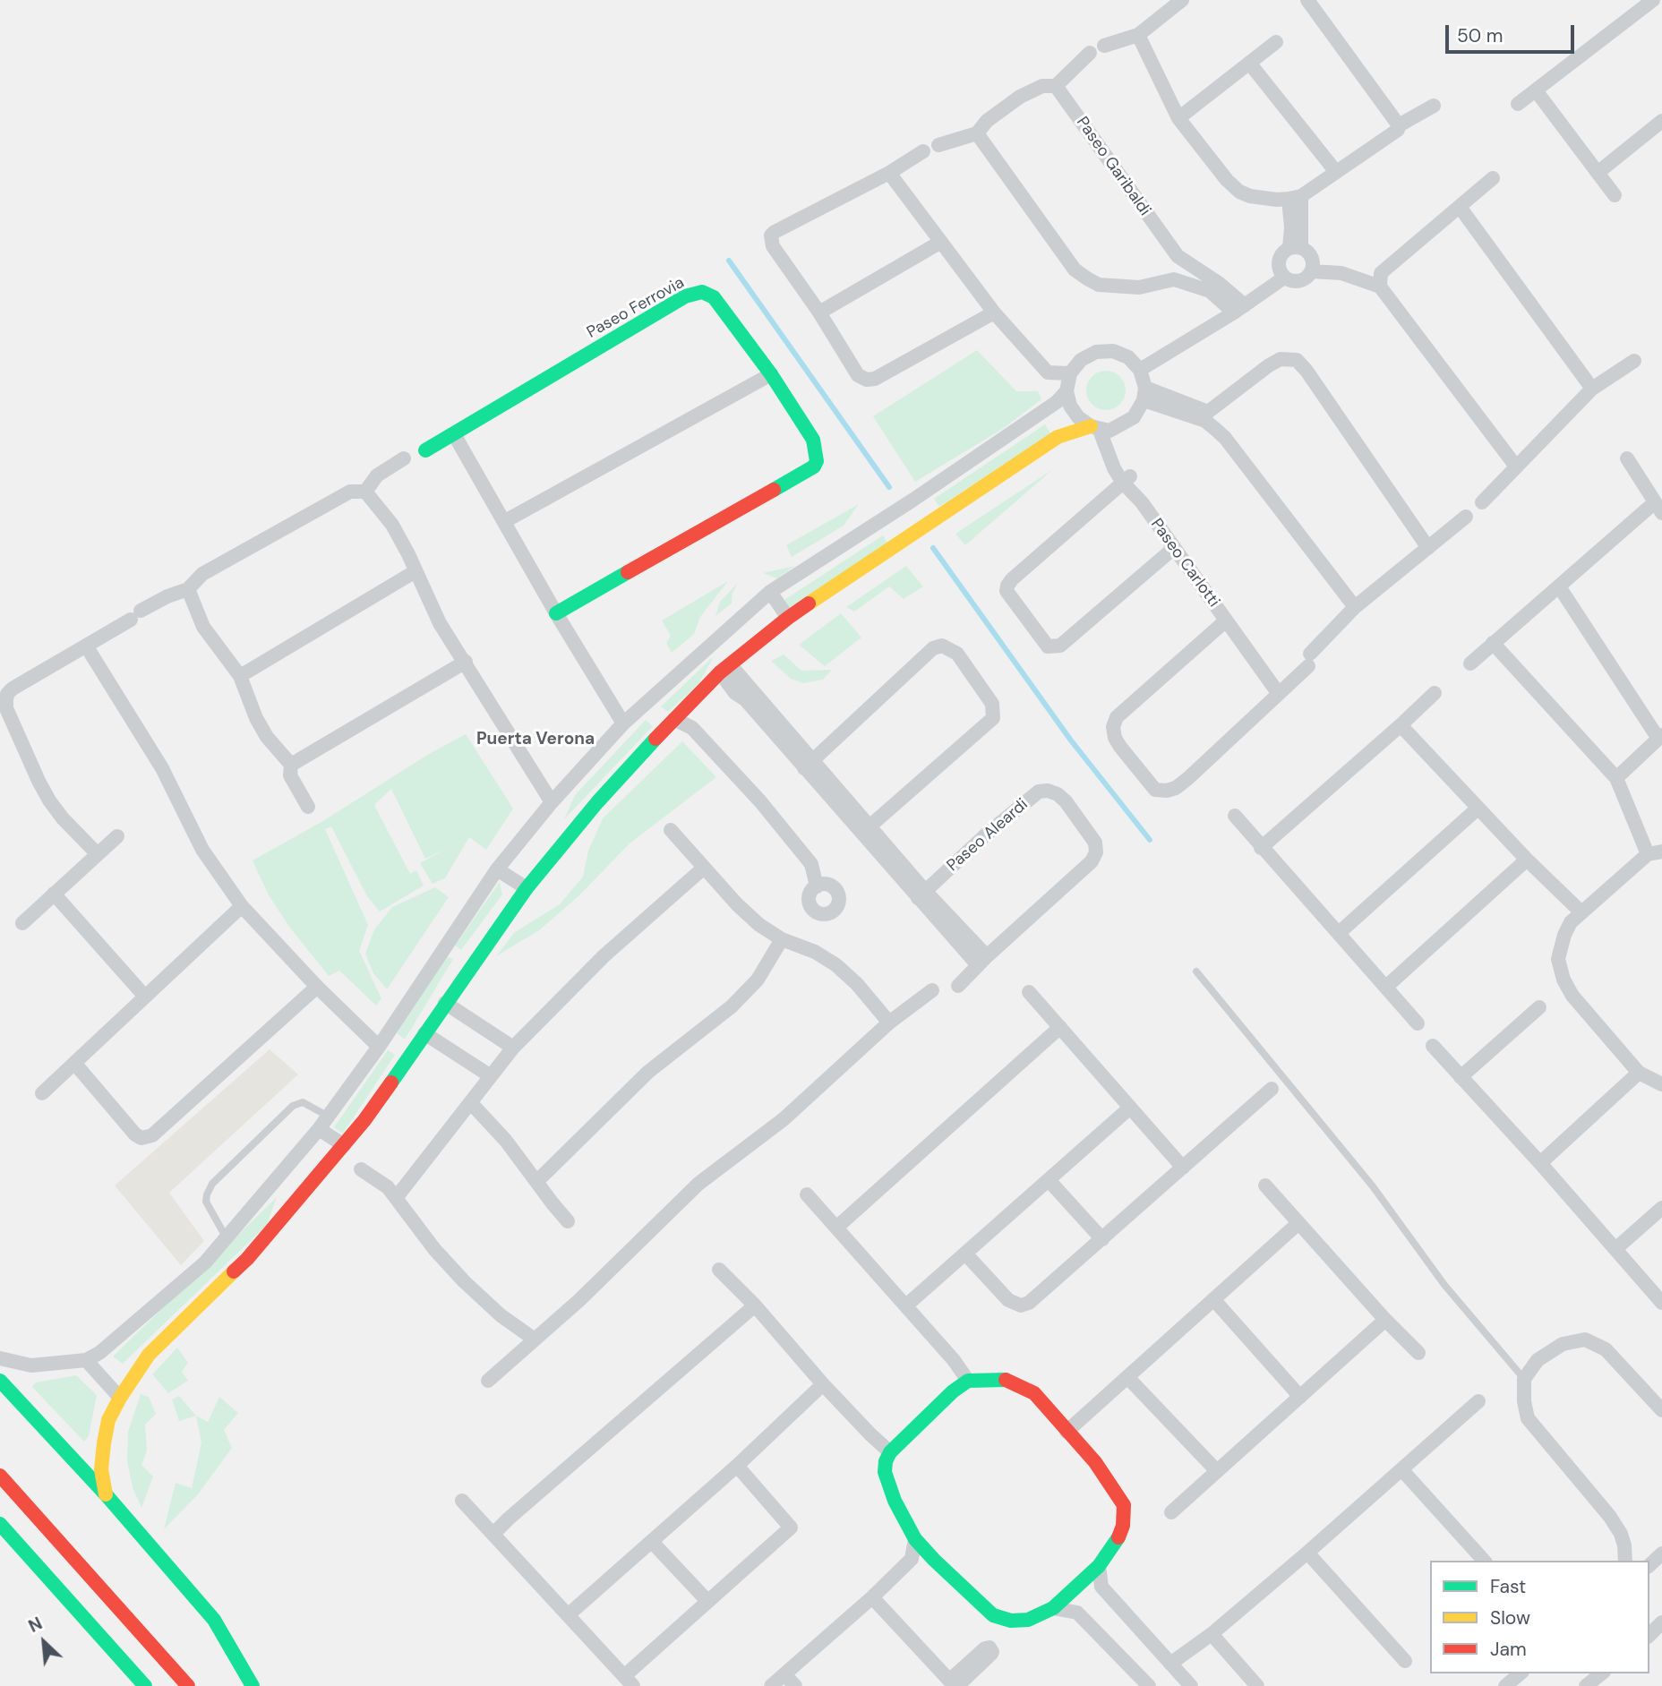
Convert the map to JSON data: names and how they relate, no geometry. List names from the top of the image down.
{
  "streets": {
    "main road": ["Paseo Ferrovia"],
    "street": ["Paseo Garibaldi", "Paseo Carlotti", "Paseo Aleardi"]
  },
  "districts": ["Puerta Verona"],
  "legend": ["Fast", "Slow", "Jam"],
  "scale_bar": "50 m",
  "north": "top left"
}
